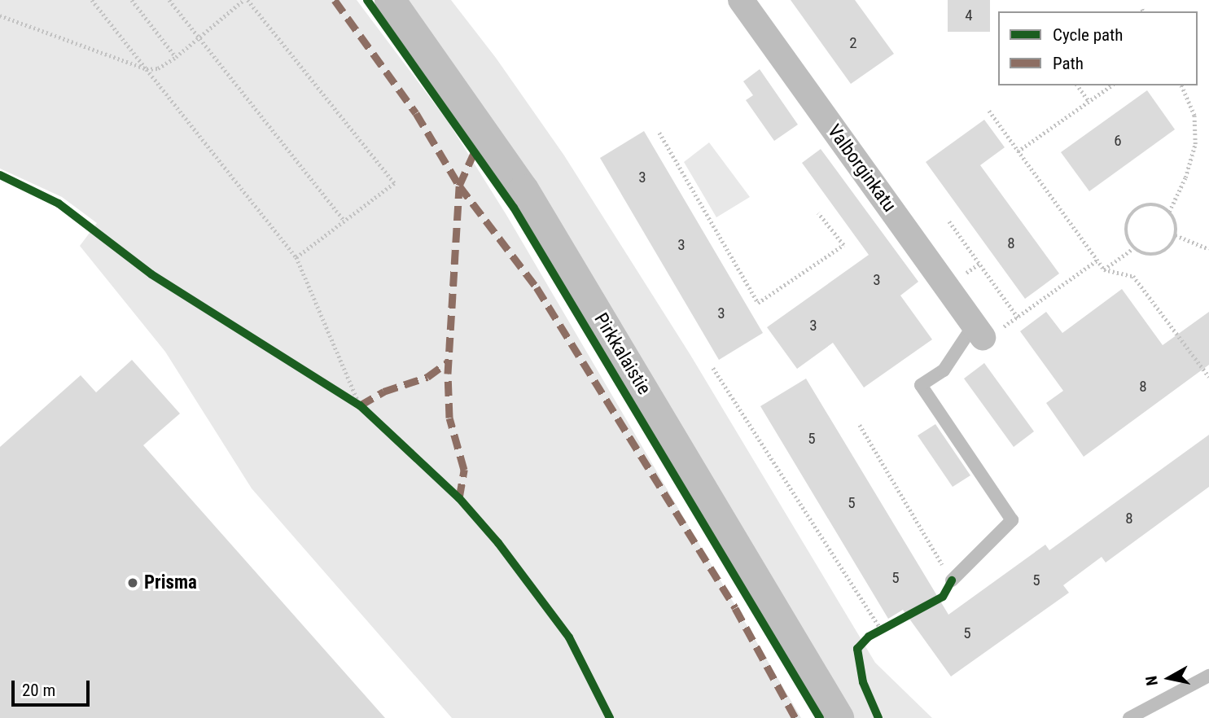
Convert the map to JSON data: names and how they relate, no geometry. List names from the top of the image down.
{
  "streets": {
    "street": ["Valborginkatu", "Pirkkalaistie"]
  },
  "places": ["Prisma"],
  "house_numbers": [
    "4",
    "2",
    "6",
    "3",
    "8",
    "3",
    "3",
    "3",
    "3",
    "8",
    "5",
    "5",
    "8",
    "5",
    "5",
    "5"
  ],
  "legend": ["Cycle path", "Path"],
  "scale_bar": "20 m",
  "north": "left"
}
